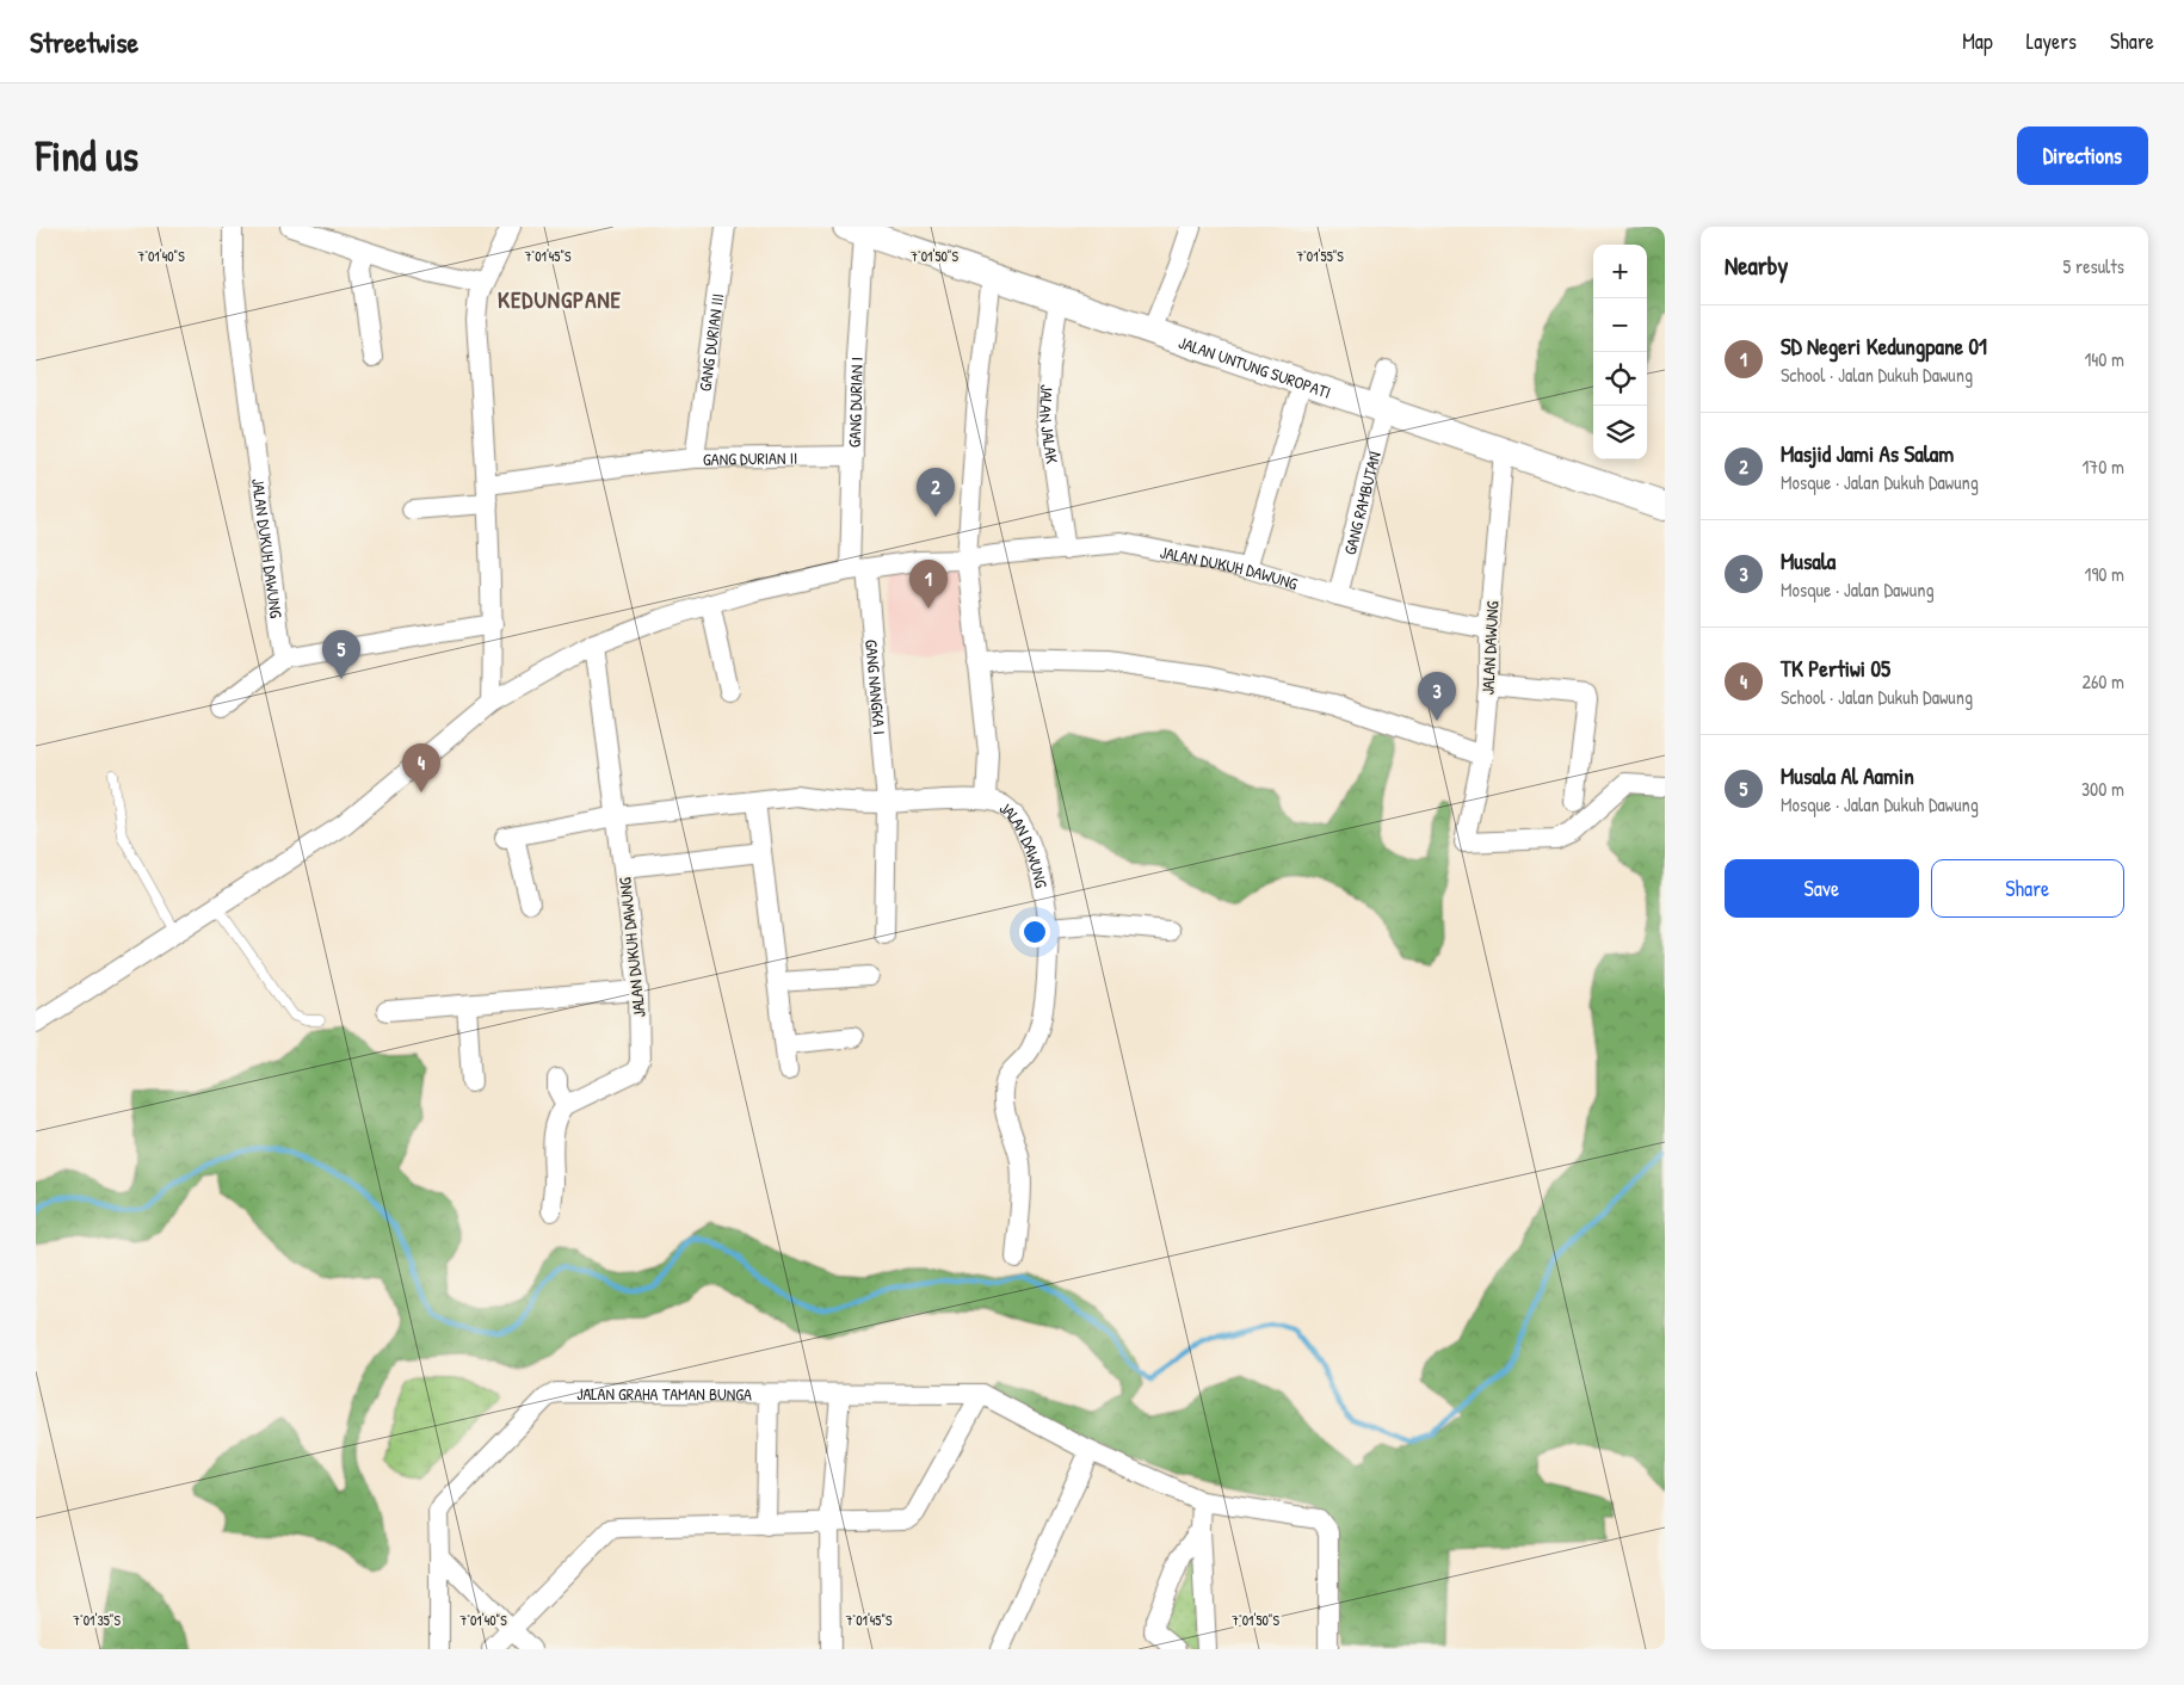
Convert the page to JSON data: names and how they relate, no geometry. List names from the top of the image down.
{
  "streets": {
    "main road": ["JALAN UNTUNG SUROPATI"],
    "street": [
      "GANG DURIAN III",
      "GANG DURIAN I",
      "JALAN JALAK",
      "GANG DURIAN II",
      "GANG RAMBUTAN",
      "JALAN DUKUH DAWUNG",
      "JALAN DAWUNG",
      "GANG NANGKA I",
      "JALAN GRAHA TAMAN BUNGA"
    ]
  },
  "crossings": [
    ["GANG DURIAN III", "GANG DURIAN II"],
    ["JALAN UNTUNG SUROPATI", "GANG DURIAN I"],
    ["JALAN UNTUNG SUROPATI", "JALAN JALAK"],
    ["JALAN UNTUNG SUROPATI", "GANG RAMBUTAN"],
    ["JALAN UNTUNG SUROPATI", "JALAN DAWUNG"],
    ["GANG DURIAN I", "GANG DURIAN II"],
    ["GANG DURIAN I", "JALAN DUKUH DAWUNG"],
    ["GANG DURIAN I", "GANG NANGKA I"],
    ["JALAN JALAK", "JALAN DUKUH DAWUNG"],
    ["GANG RAMBUTAN", "JALAN DUKUH DAWUNG"],
    ["JALAN DUKUH DAWUNG", "JALAN DAWUNG"],
    ["JALAN DUKUH DAWUNG", "GANG NANGKA I"]
  ],
  "districts": ["KEDUNGPANE"],
  "page": {
    "header": "Streetwise",
    "nav": ["Map", "Layers", "Share"],
    "buttons": [
      "Directions",
      ["Save", "Share"]
    ],
    "title": "Find us",
    "heading": ["Nearby", "5 results"],
    "map_buttons": ["+", "−"],
    "list": [
      {
        "mark": "1",
        "name": "SD Negeri Kedungpane 01",
        "note": "School · Jalan Dukuh Dawung",
        "value": "140 m"
      },
      {
        "mark": "2",
        "name": "Masjid Jami As Salam",
        "note": "Mosque · Jalan Dukuh Dawung",
        "value": "170 m"
      },
      {
        "mark": "3",
        "name": "Musala",
        "note": "Mosque · Jalan Dawung",
        "value": "190 m"
      },
      {
        "mark": "4",
        "name": "TK Pertiwi 05",
        "note": "School · Jalan Dukuh Dawung",
        "value": "260 m"
      },
      {
        "mark": "5",
        "name": "Musala Al Aamin",
        "note": "Mosque · Jalan Dukuh Dawung",
        "value": "300 m"
      }
    ],
    "pins": [
      "2",
      "1",
      "5",
      "3",
      "4"
    ]
  },
  "coordinates": [
    "7°01'40\"S",
    "7°01'45\"S",
    "7°01'50\"S",
    "7°01'55\"S",
    "7°01'35\"S"
  ]
}
